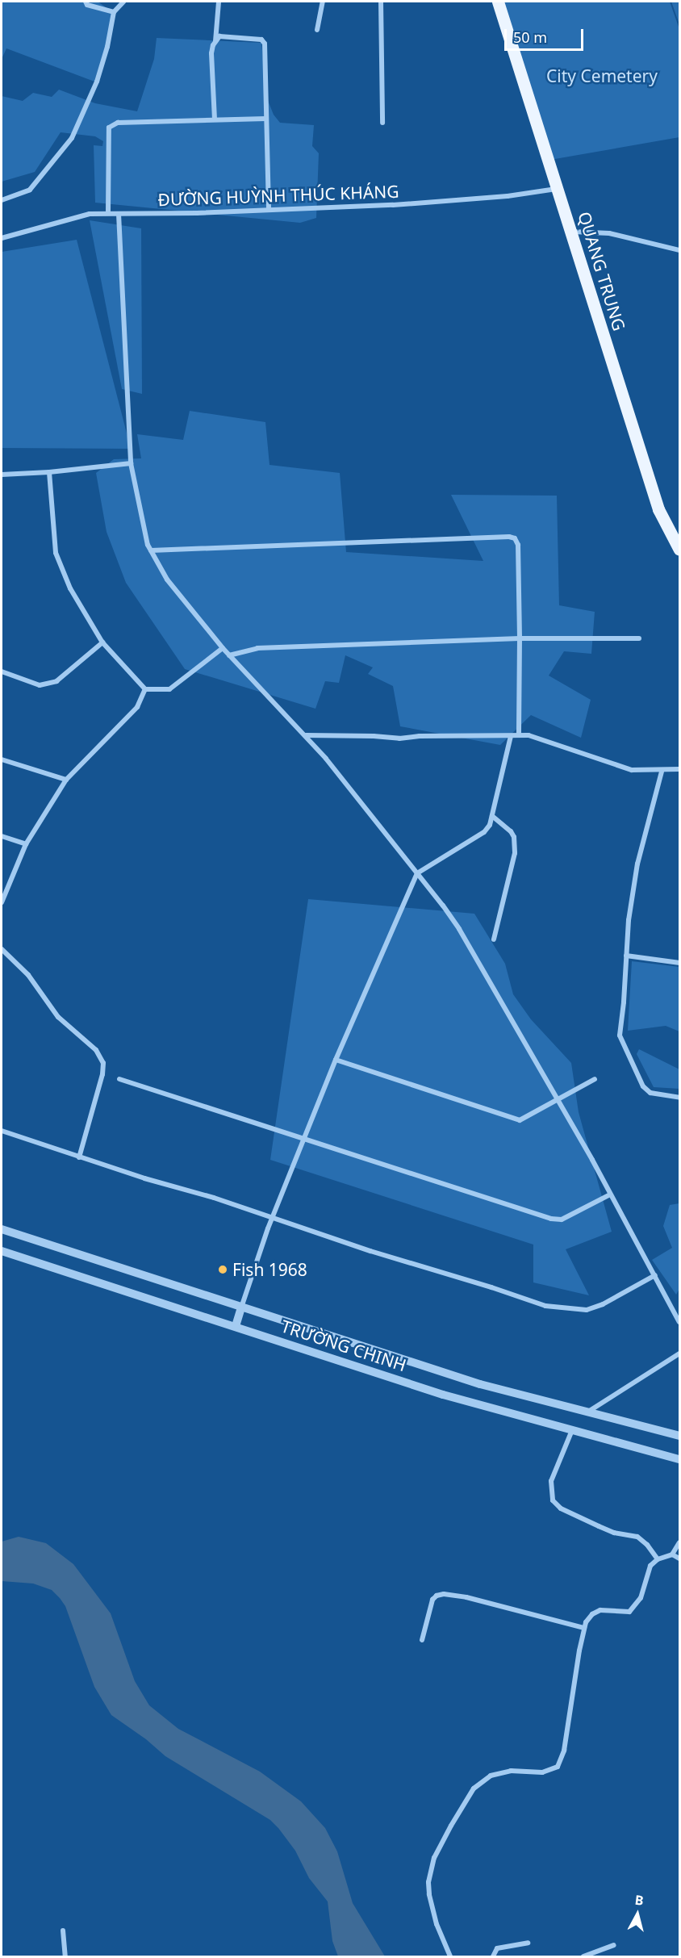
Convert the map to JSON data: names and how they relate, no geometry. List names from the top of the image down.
{
  "streets": {
    "main road": ["QUANG TRUNG"],
    "street": ["ĐƯỜNG HUỲNH THÚC KHÁNG", "TRƯỜNG CHINH"]
  },
  "crossings": [
    ["ĐƯỜNG HUỲNH THÚC KHÁNG", "QUANG TRUNG"]
  ],
  "parks": ["City Cemetery"],
  "places": ["Fish 1968"],
  "scale_bar": "50 m",
  "north": "top"
}
